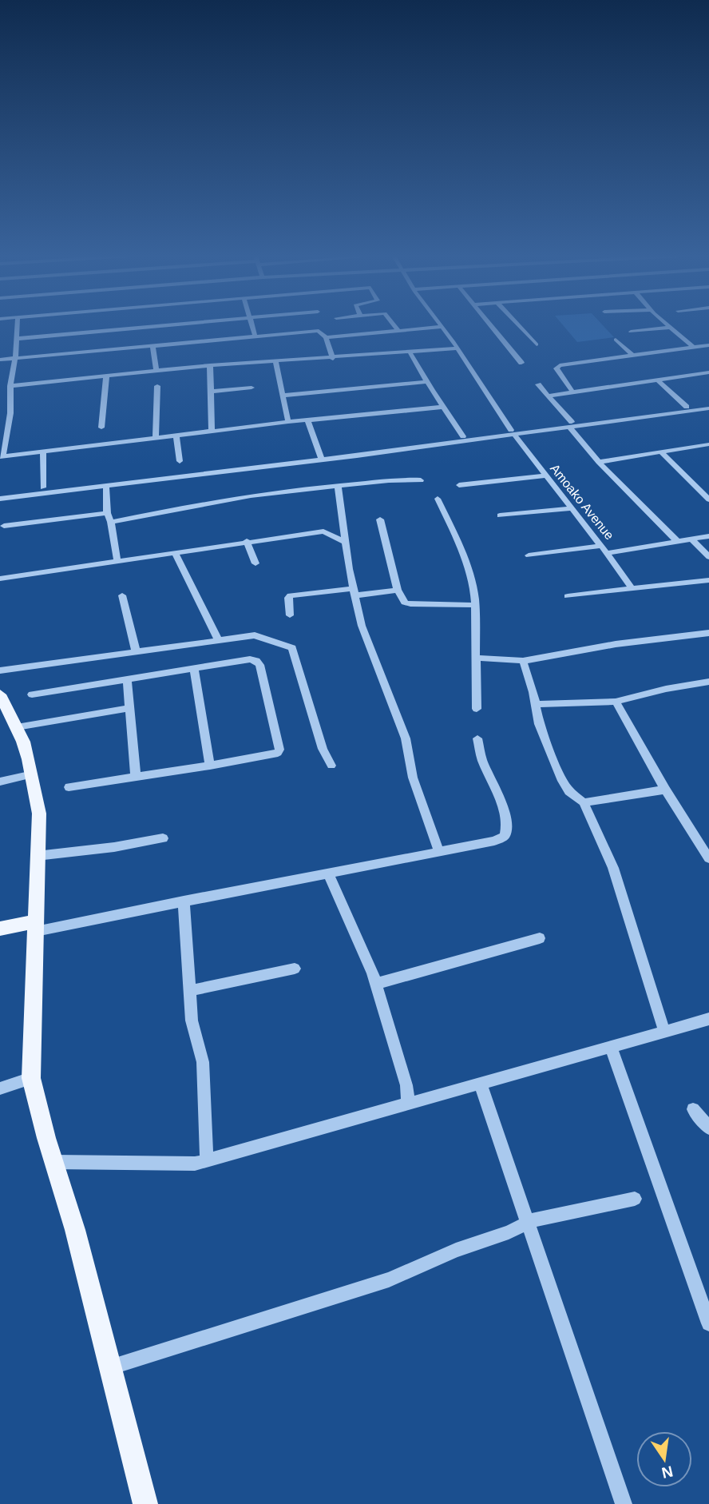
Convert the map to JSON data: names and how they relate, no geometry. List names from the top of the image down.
{
  "streets": {
    "street": ["Amoako Avenue"]
  },
  "north": "bottom"
}
